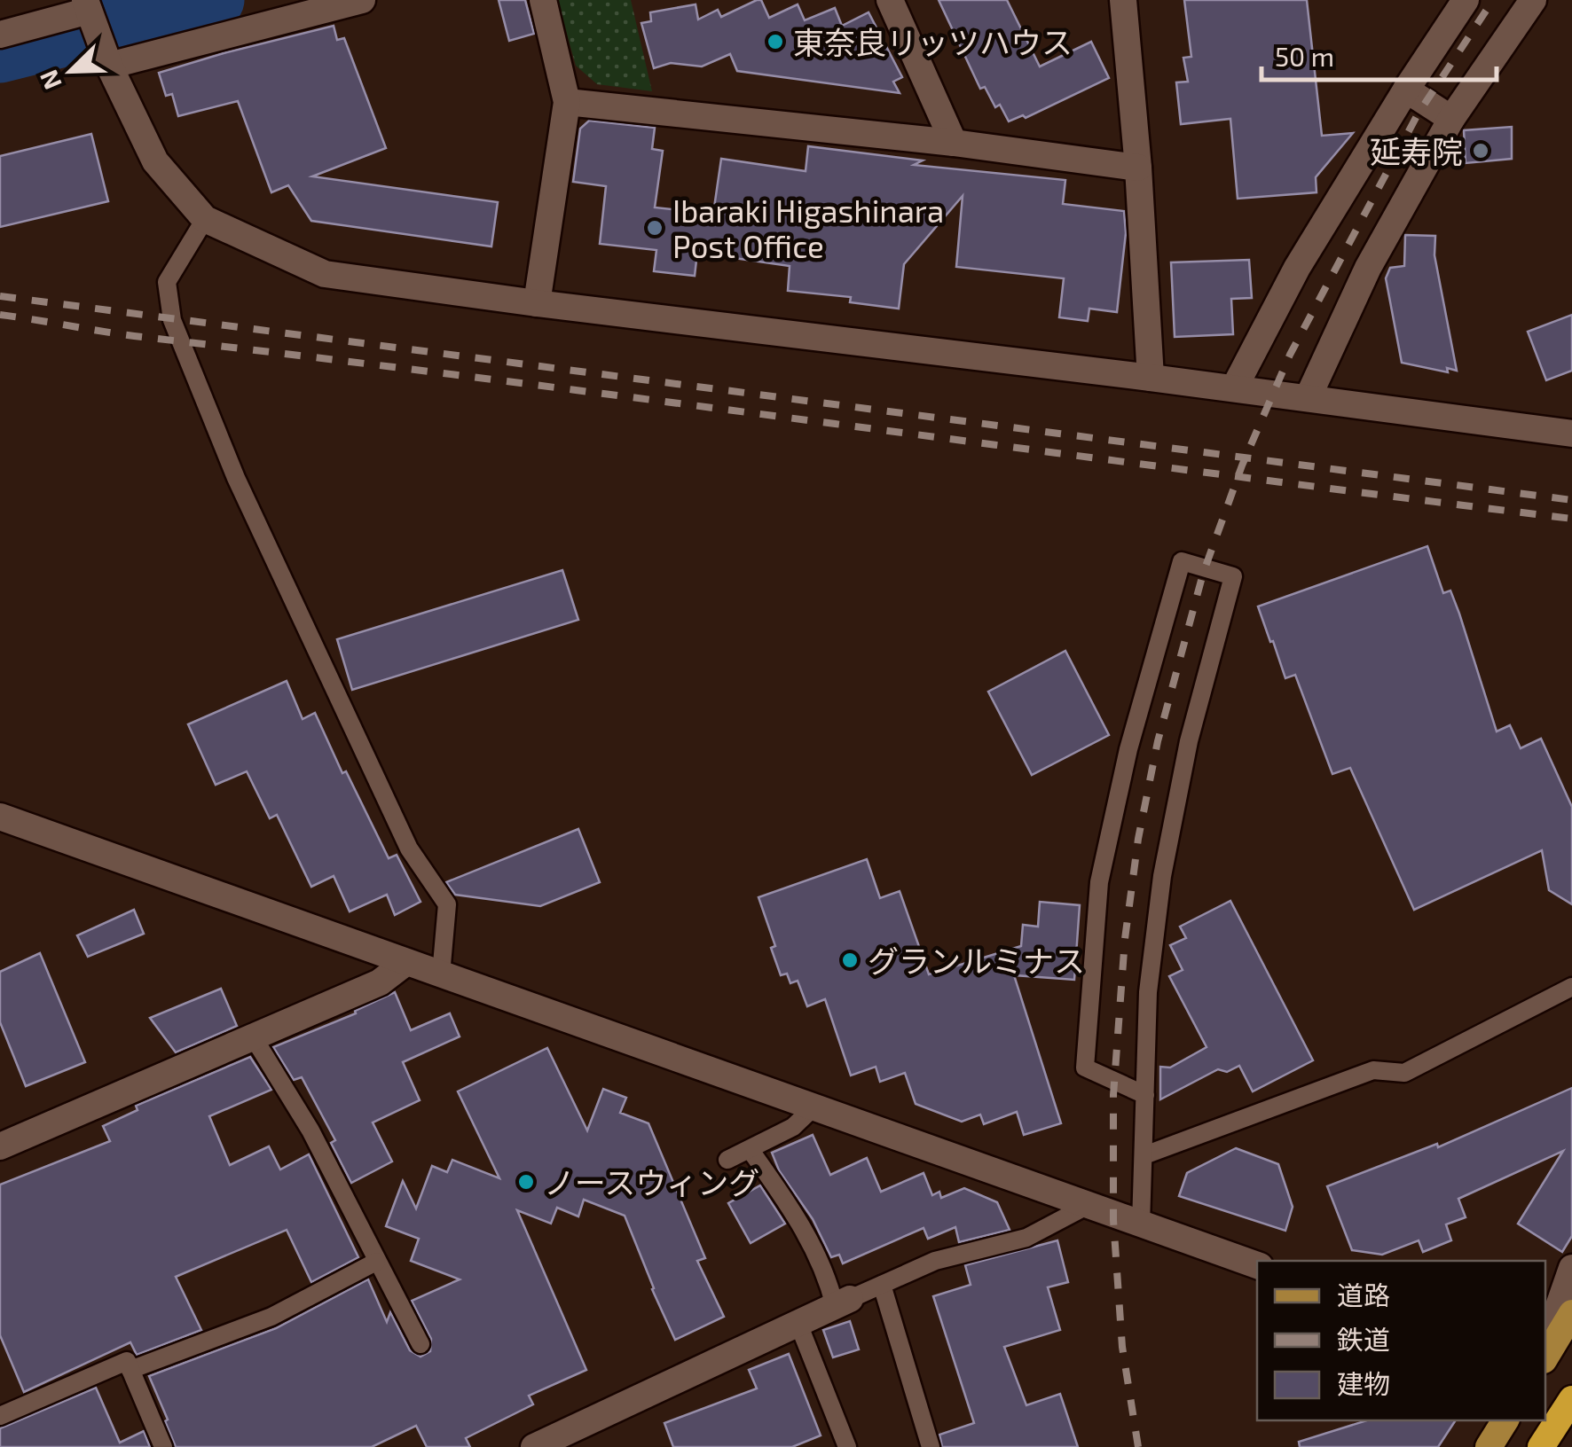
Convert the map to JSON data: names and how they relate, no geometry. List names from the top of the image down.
{
  "places": [
    "東奈良リッツハウス",
    "延寿院",
    "Ibaraki Higashinara Post Office",
    "グランルミナス",
    "ノースウィング"
  ],
  "legend": ["道路", "鉄道", "建物"],
  "scale_bar": "50 m",
  "north": "bottom left"
}
